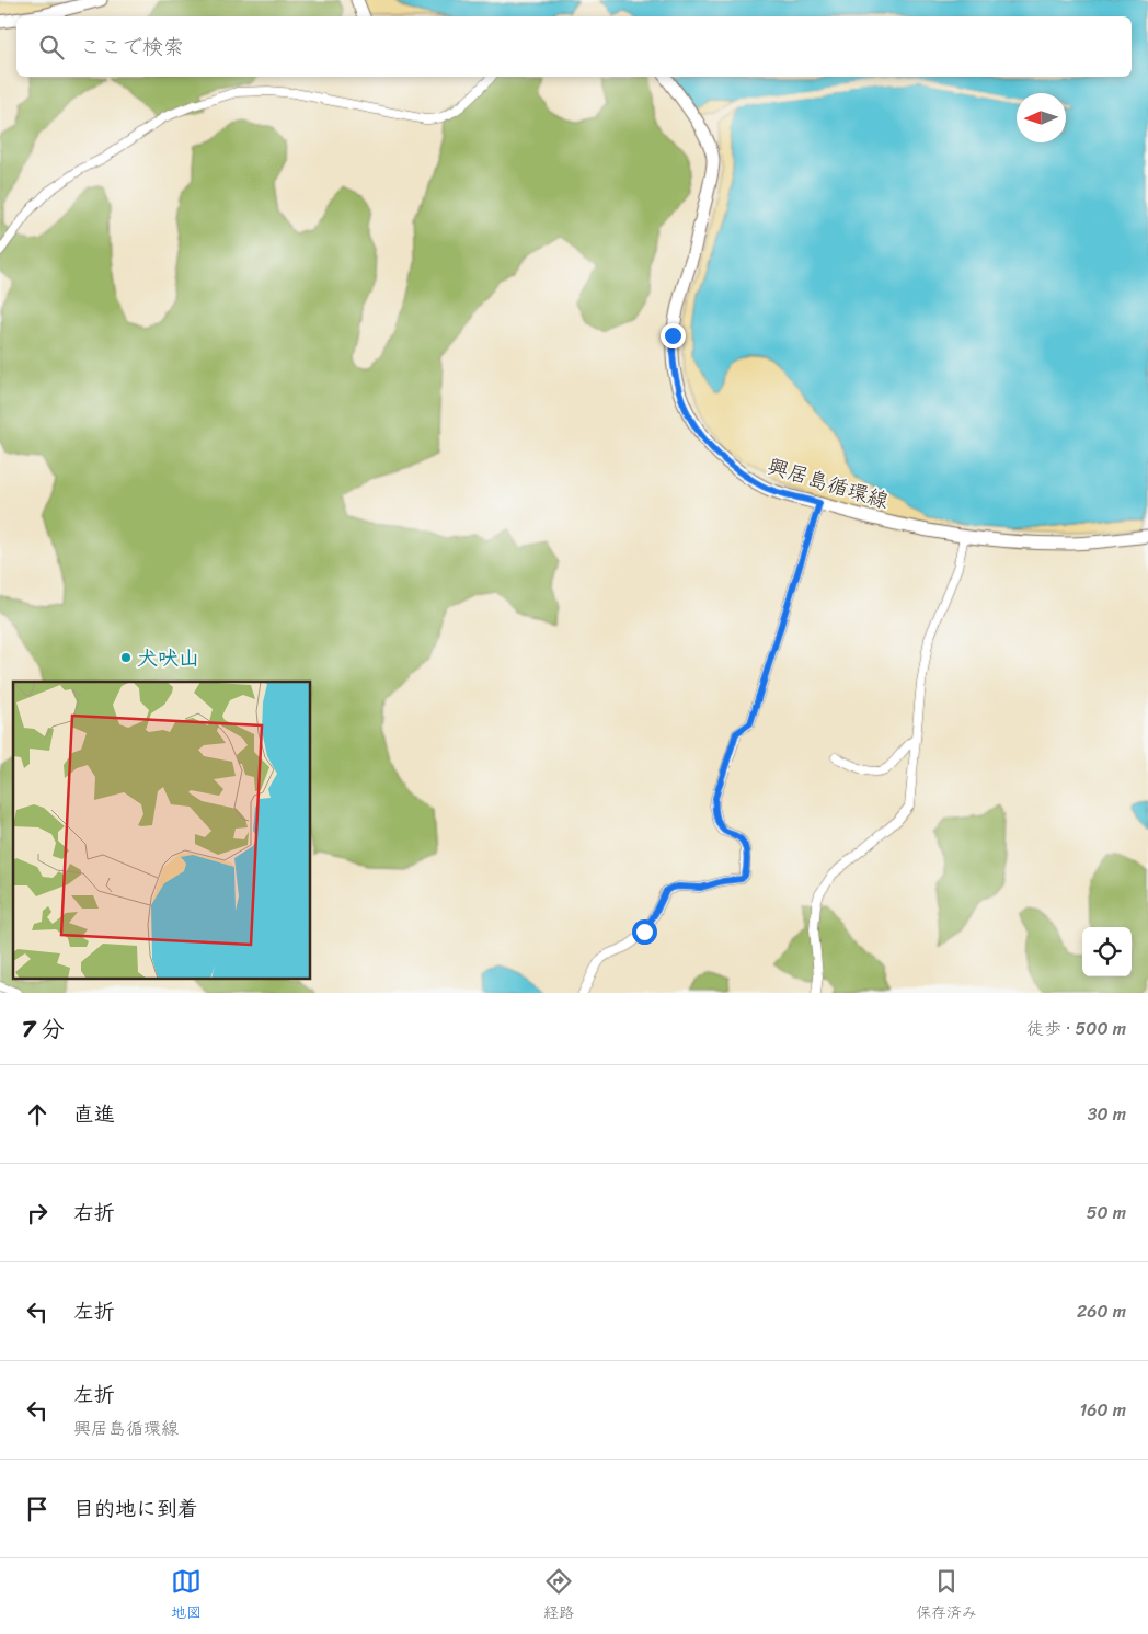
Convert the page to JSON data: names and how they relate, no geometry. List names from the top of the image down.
{
  "streets": {
    "main road": ["興居島循環線"]
  },
  "places": ["犬吠山"],
  "north": "left",
  "page": {
    "search": "ここで検索",
    "heading": ["7 分", "徒歩 · 500 m"],
    "list": [
      ["直進", "30 m"],
      ["右折", "50 m"],
      ["左折", "260 m"],
      ["左折", "興居島循環線", "160 m"],
      "目的地に到着"
    ],
    "nav": ["地図", "経路", "保存済み"]
  }
}
